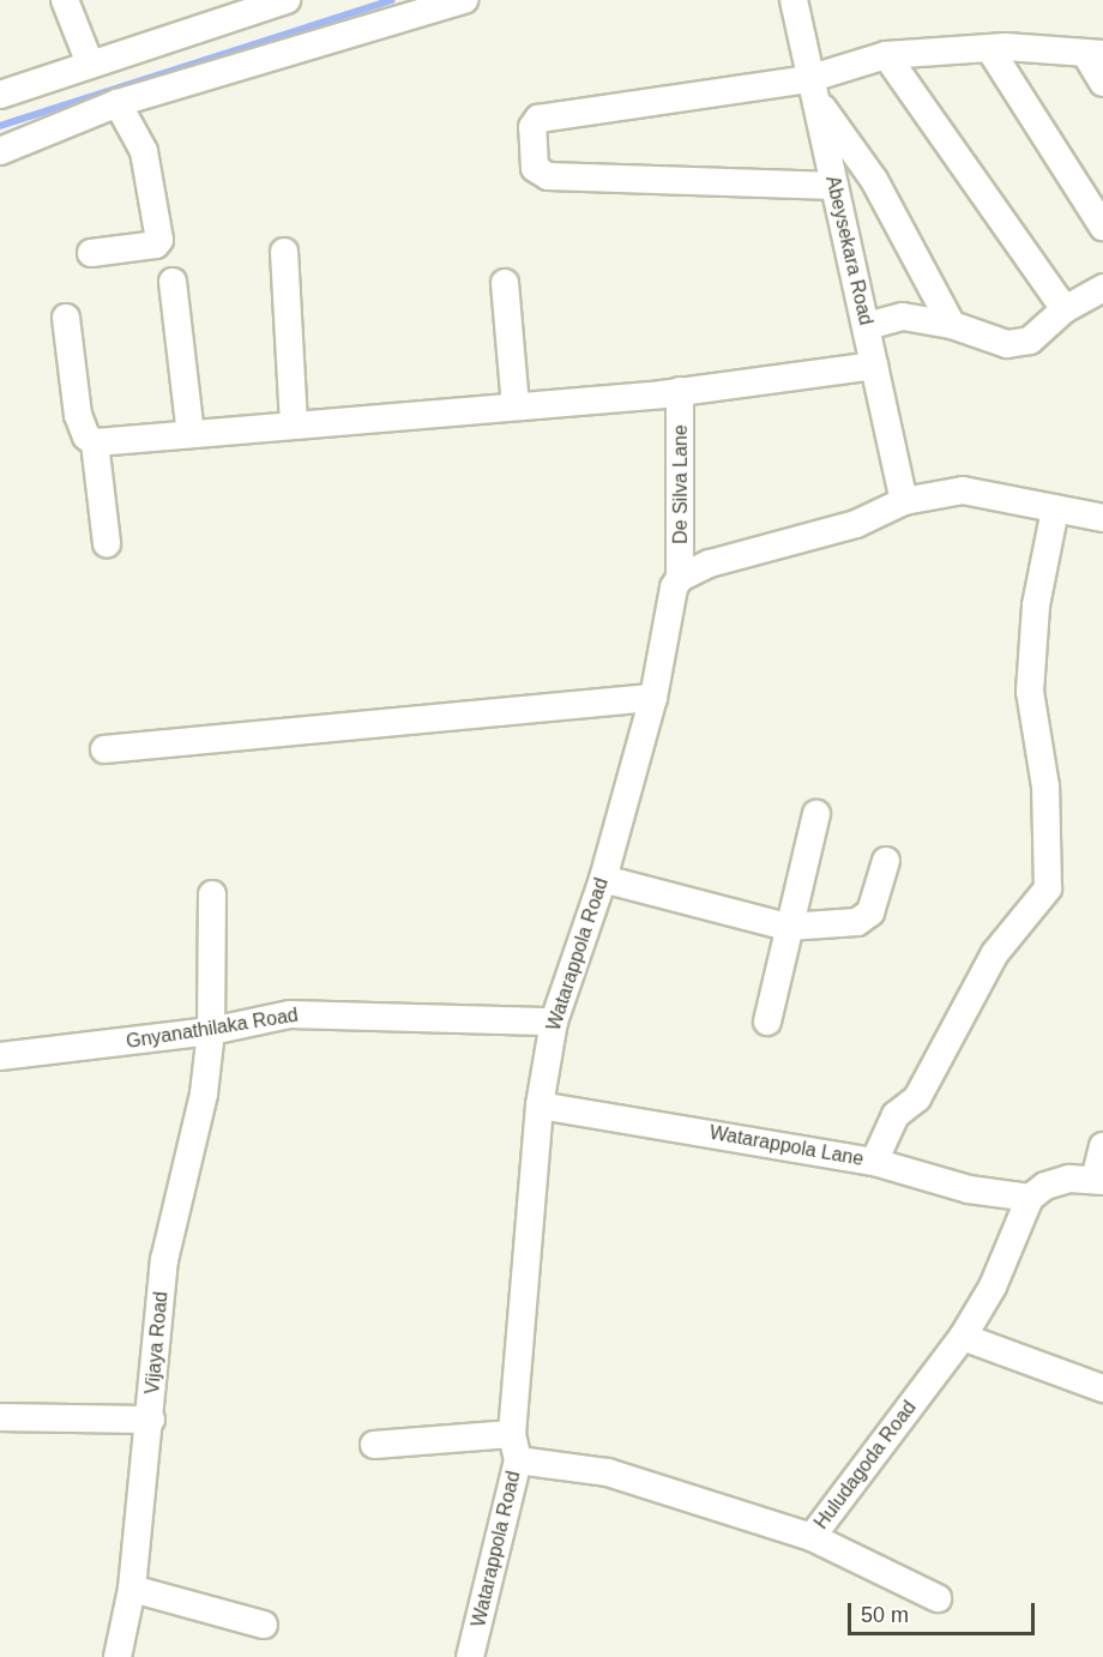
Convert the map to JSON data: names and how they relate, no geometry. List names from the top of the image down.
{
  "streets": {
    "street": [
      "Abeysekara Road",
      "De Silva Lane",
      "Watarappola Road",
      "Gnyanathilaka Road",
      "Watarappola Lane",
      "Vijaya Road",
      "Huludagoda Road"
    ]
  },
  "crossings": [
    ["De Silva Lane", "Watarappola Road"],
    ["Watarappola Road", "Gnyanathilaka Road"],
    ["Watarappola Road", "Watarappola Lane"],
    ["Watarappola Road", "Huludagoda Road"],
    ["Gnyanathilaka Road", "Vijaya Road"],
    ["Watarappola Lane", "Huludagoda Road"]
  ],
  "scale_bar": "50 m"
}
